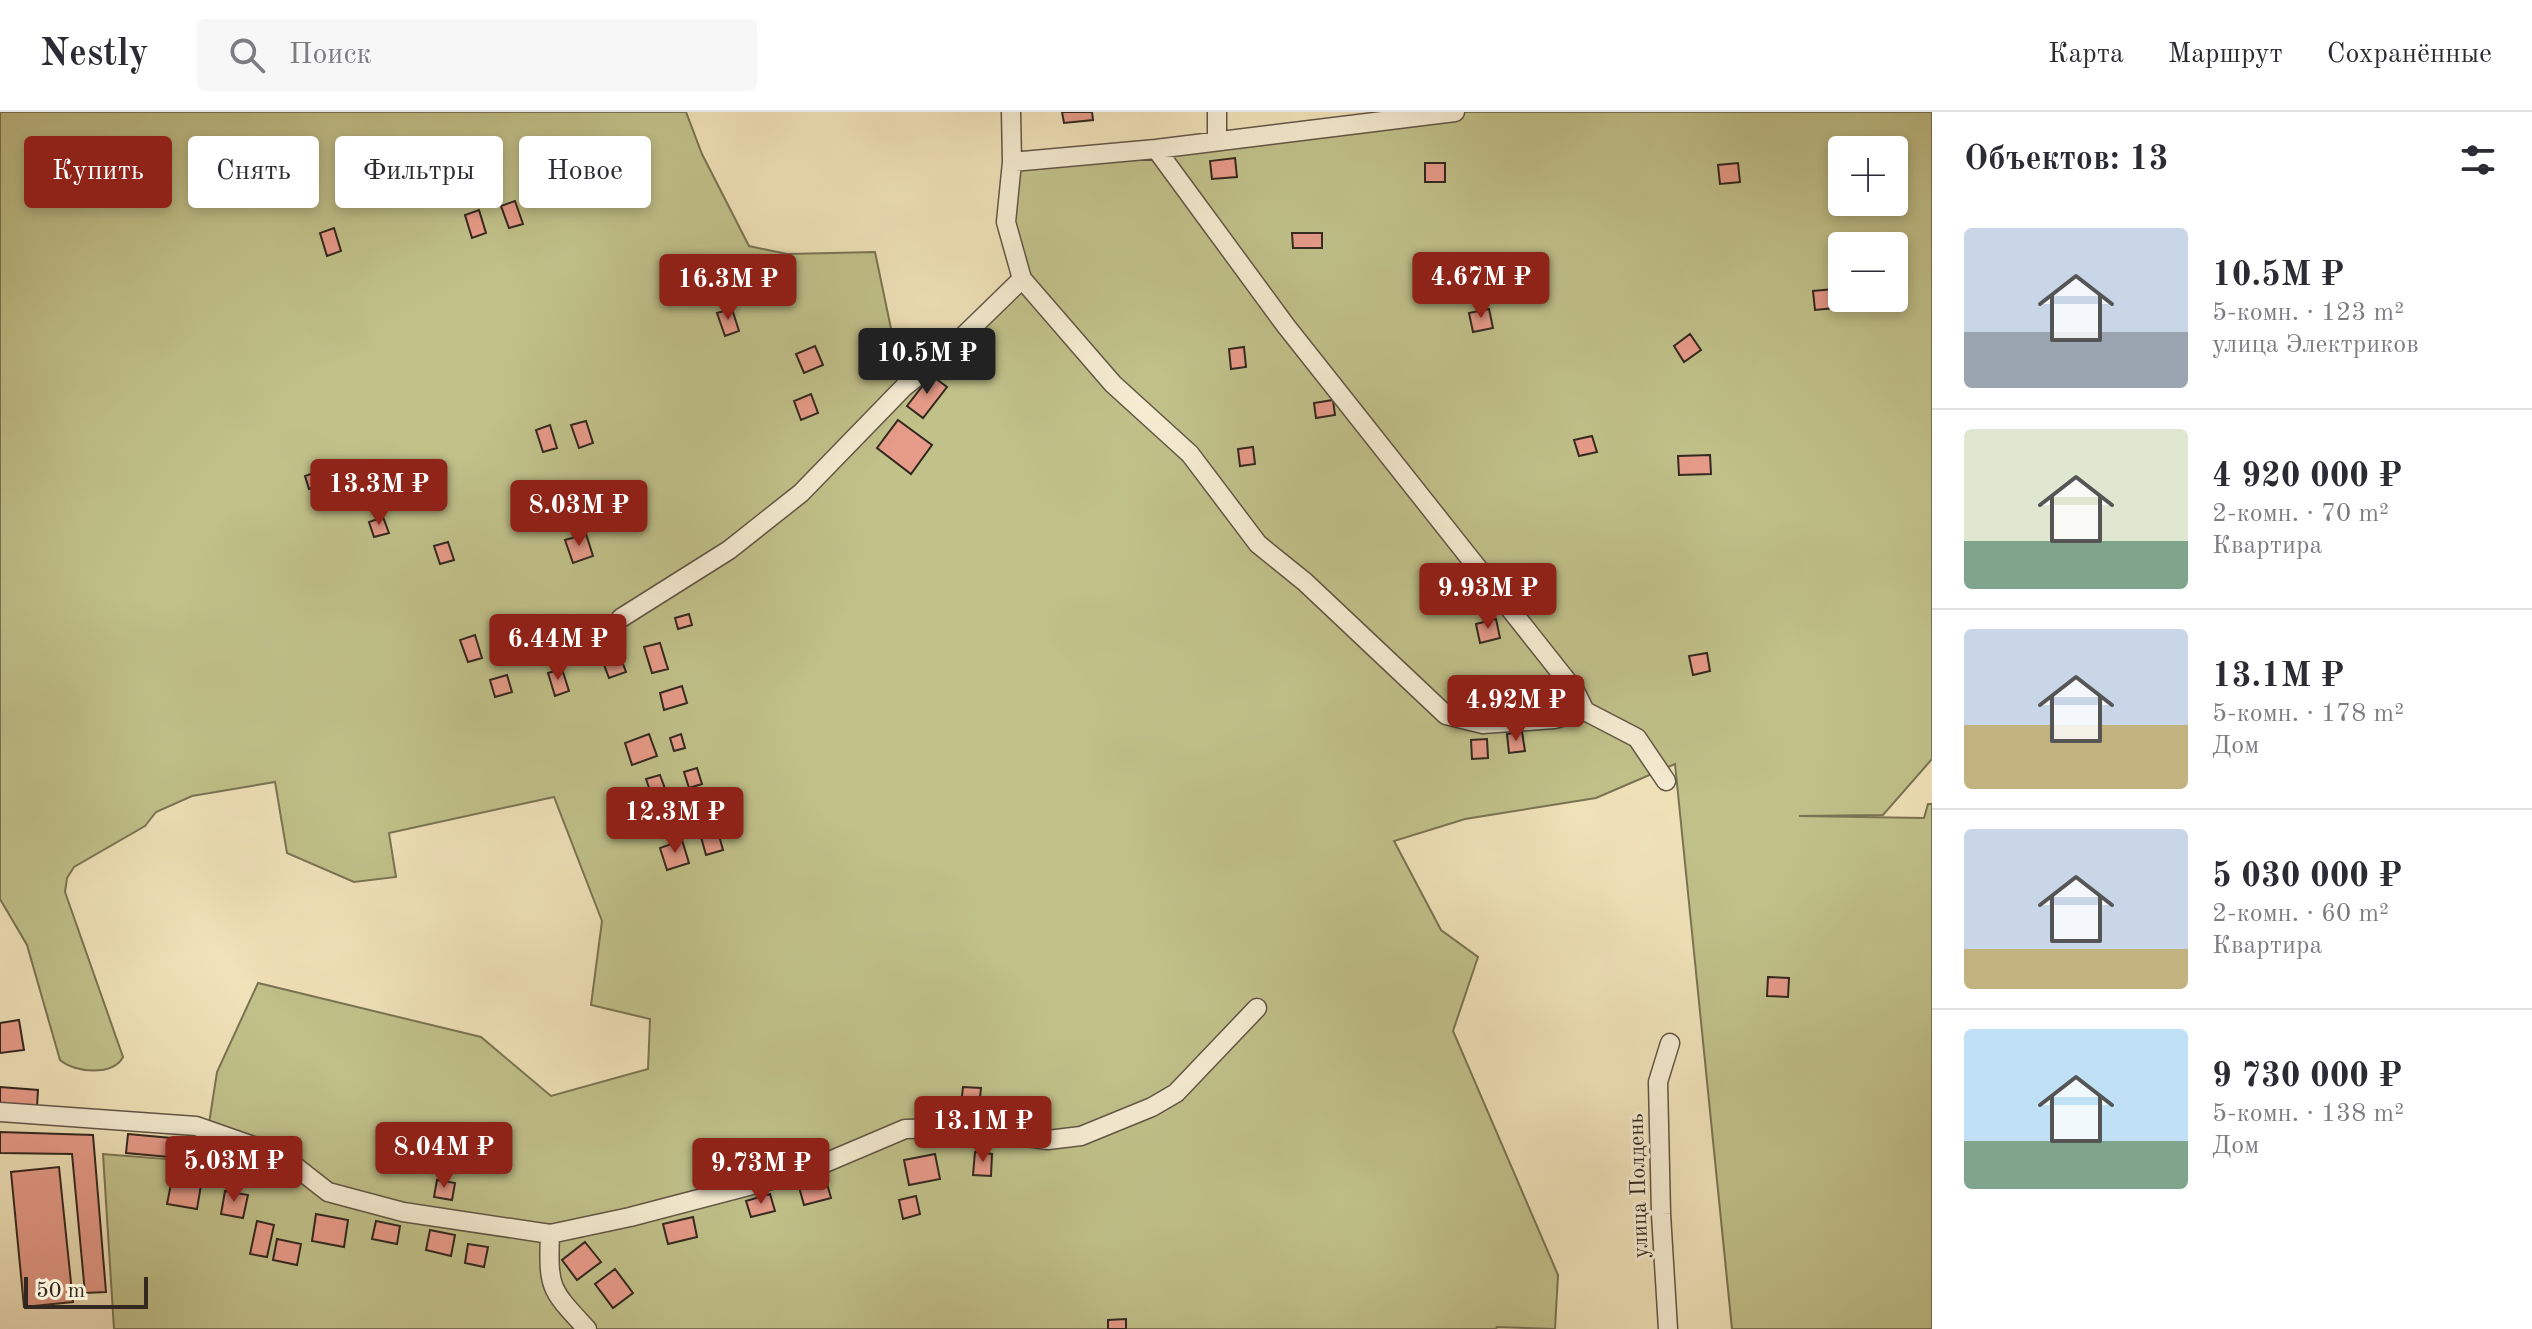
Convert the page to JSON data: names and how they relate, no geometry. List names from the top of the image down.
{
  "streets": {
    "street": ["улица Полдень"]
  },
  "scale_bar": "50 m",
  "page": {
    "header": "Nestly",
    "search": "Поиск",
    "nav": ["Карта", "Маршрут", "Сохранённые"],
    "heading": "Объектов: 13",
    "map_buttons": ["+", "−"],
    "chip": [
      "Купить",
      "Снять",
      "Фильтры",
      "Новое"
    ],
    "list": [
      {
        "name": "10.5M ₽",
        "note": "5-комн. · 123 m² · улица Электриков"
      },
      {
        "name": "4 920 000 ₽",
        "note": "2-комн. · 70 m² · Квартира"
      },
      {
        "name": "13.1M ₽",
        "note": "5-комн. · 178 m² · Дом"
      },
      {
        "name": "5 030 000 ₽",
        "note": "2-комн. · 60 m² · Квартира"
      },
      {
        "name": "9 730 000 ₽",
        "note": "5-комн. · 138 m² · Дом"
      }
    ],
    "price": [
      "4.67M ₽",
      "16.3M ₽",
      "10.5M ₽",
      "13.3M ₽",
      "8.03M ₽",
      "9.93M ₽",
      "6.44M ₽",
      "4.92M ₽",
      "12.3M ₽",
      "13.1M ₽",
      "8.04M ₽",
      "5.03M ₽",
      "9.73M ₽"
    ],
    "scale": "50 m"
  }
}
